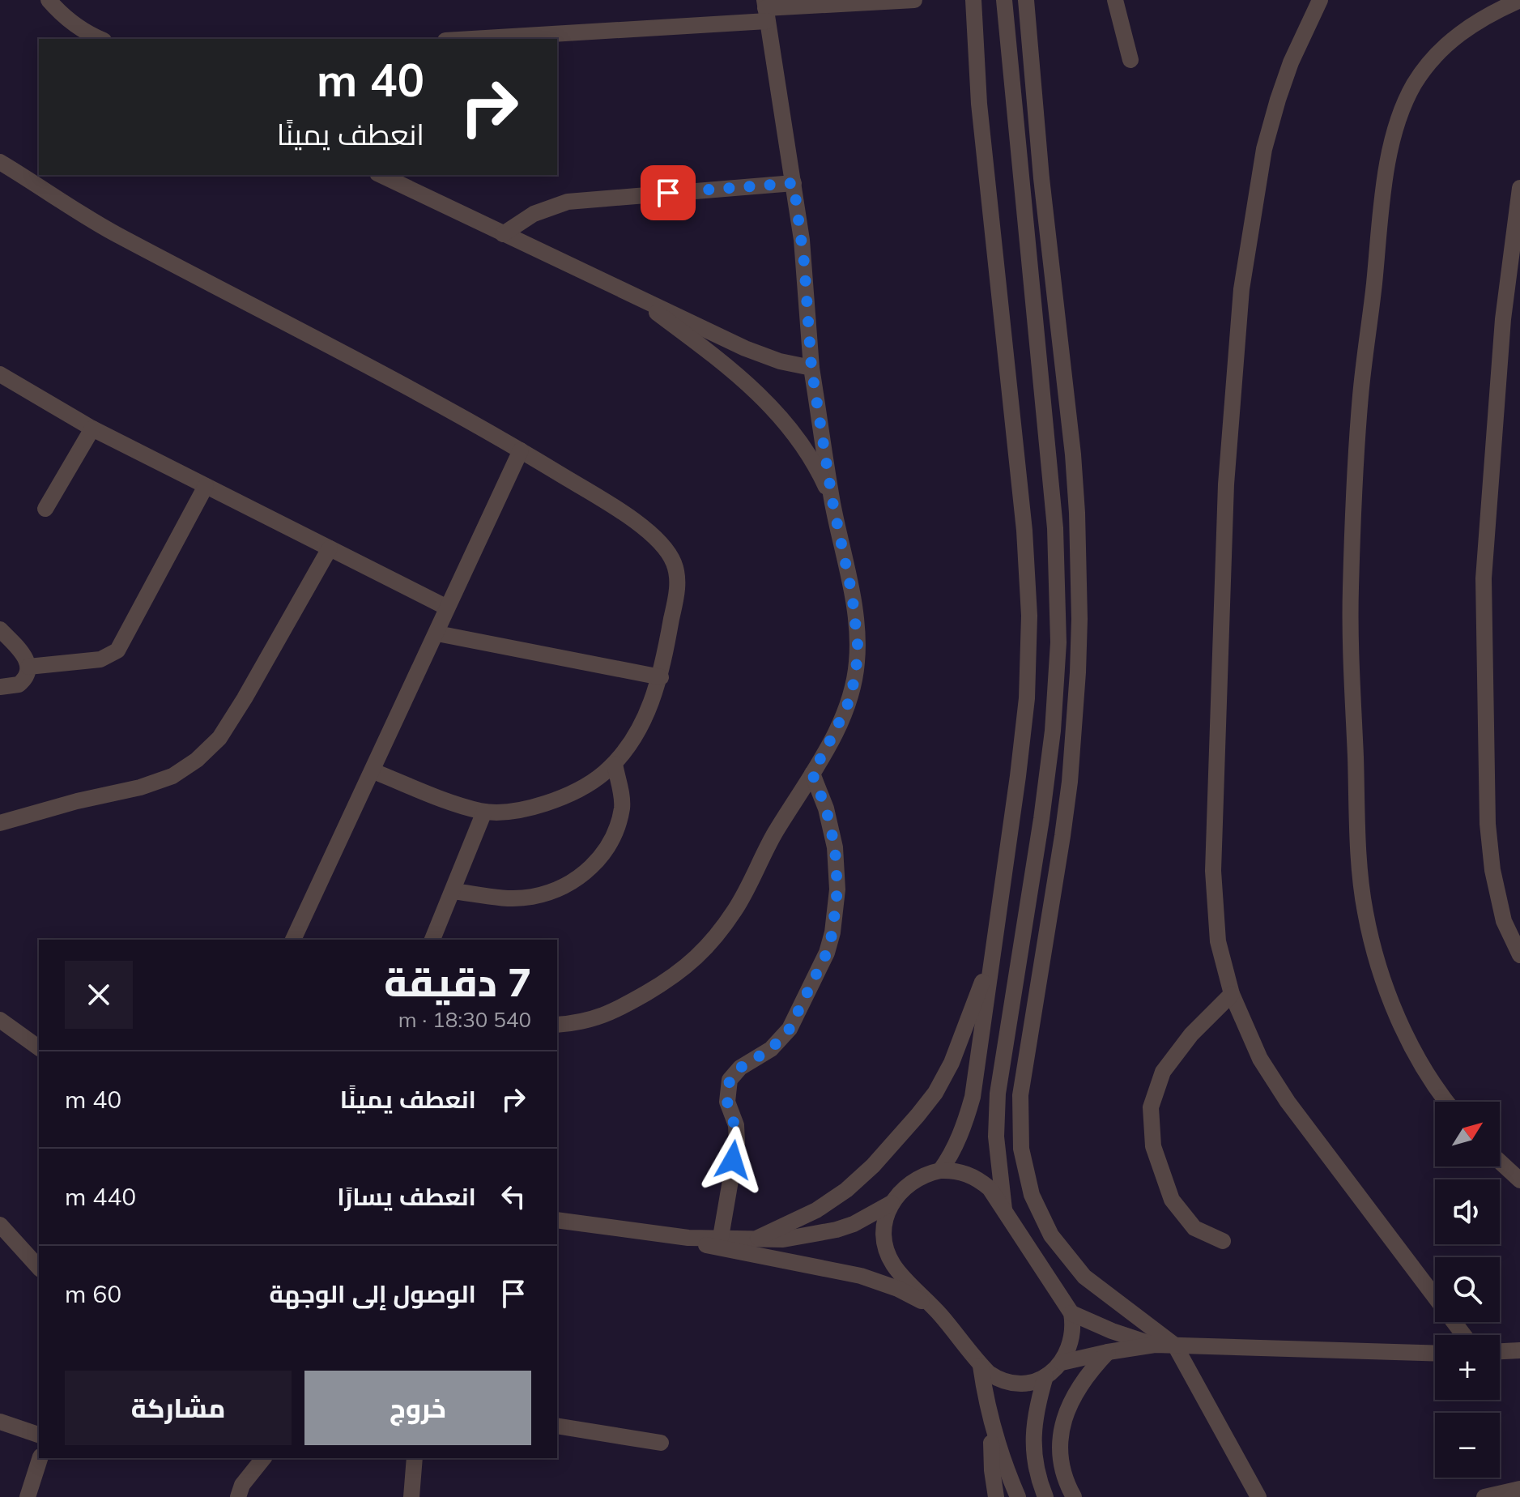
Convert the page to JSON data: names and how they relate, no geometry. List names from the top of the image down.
{
  "north": "top right",
  "page": {
    "turn": ["40 m", "انعطف يمينًا"],
    "heading": ["7 دقيقة", "540 m · 18:30"],
    "list": [
      {
        "name": "انعطف يمينًا",
        "value": "40 m"
      },
      {
        "name": "انعطف يسارًا",
        "value": "440 m"
      },
      {
        "name": "الوصول إلى الوجهة",
        "value": "60 m"
      }
    ],
    "map_buttons": ["+", "−"],
    "buttons": ["خروج", "مشاركة"]
  }
}
